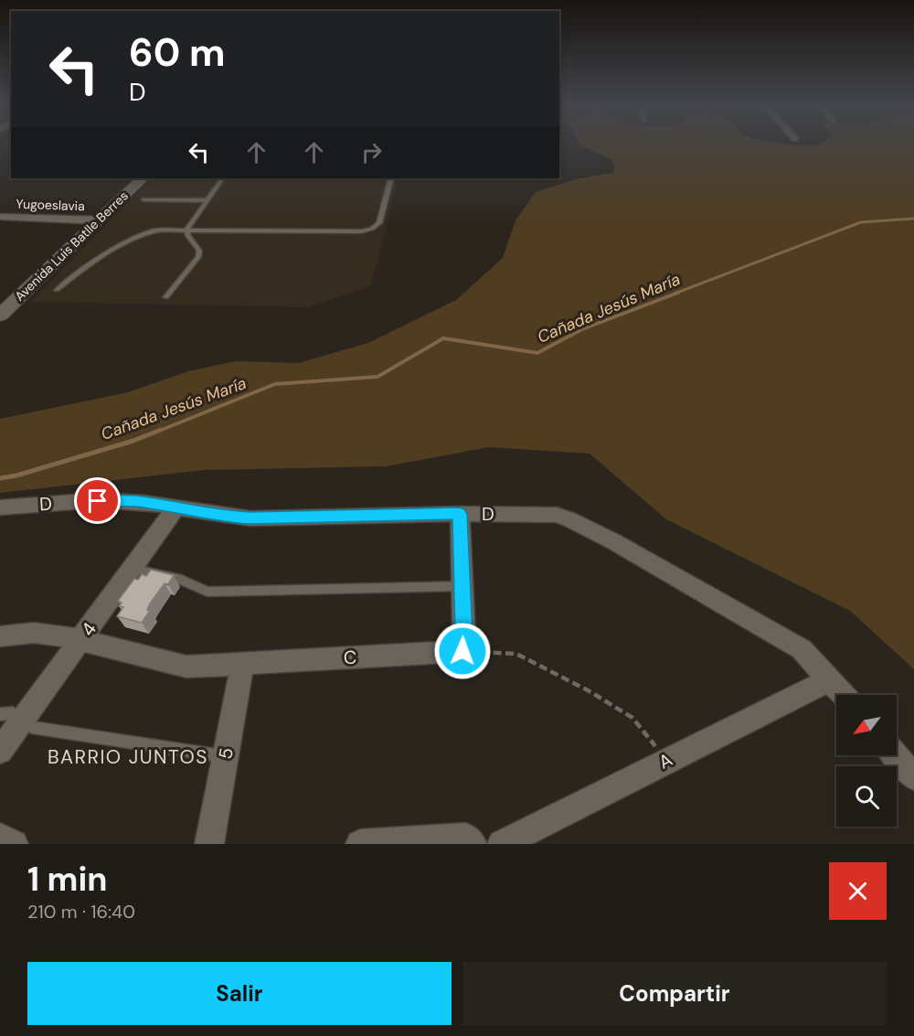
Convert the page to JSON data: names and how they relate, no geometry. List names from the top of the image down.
{
  "streets": {
    "main road": ["Avenida Luis Batlle Berres"],
    "street": [
      "Yugoeslavia",
      "D",
      "4",
      "C",
      "5",
      "A"
    ]
  },
  "crossings": [
    ["Yugoeslavia", "Avenida Luis Batlle Berres"],
    ["D", "4"],
    ["D", "A"],
    ["4", "C"],
    ["C", "5"]
  ],
  "districts": ["BARRIO JUNTOS"],
  "water": ["Cañada Jesús María"],
  "north": "bottom left",
  "page": {
    "turn": ["60 m", "D"],
    "heading": ["1 min", "210 m · 16:40"],
    "buttons": ["Salir", "Compartir"]
  }
}
